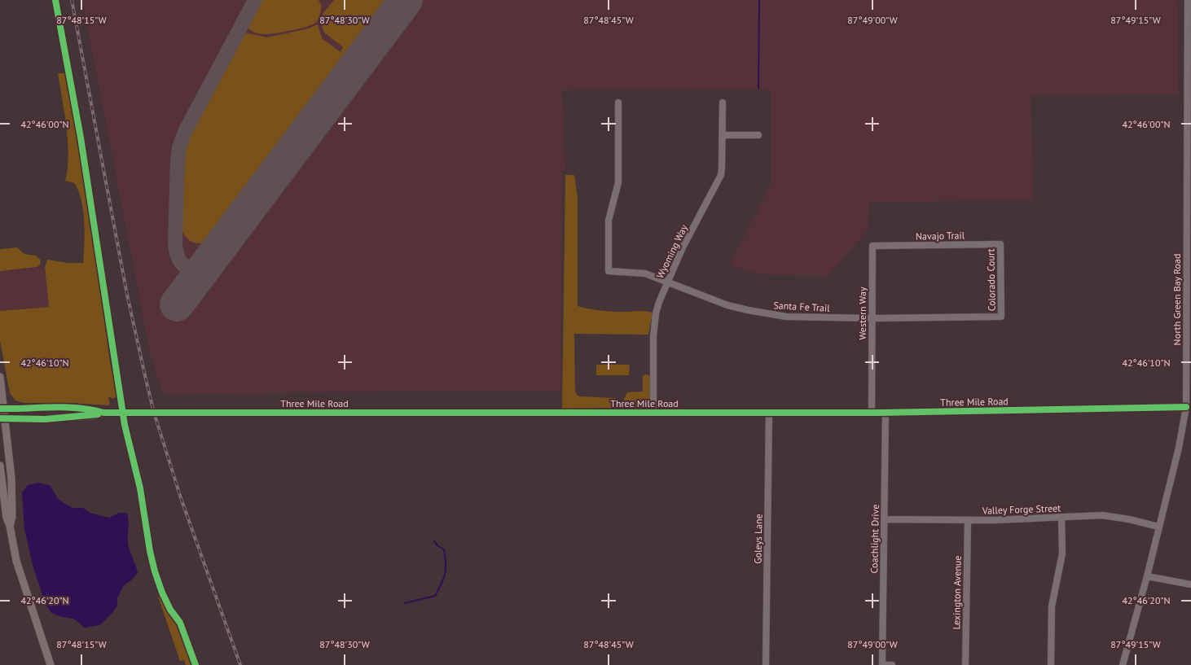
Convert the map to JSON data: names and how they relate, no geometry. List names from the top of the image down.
{
  "streets": {
    "street": [
      "Navajo Trail",
      "Wyoming Way",
      "Colorado Court",
      "North Green Bay Road",
      "Santa Fe Trail",
      "Western Way",
      "Three Mile Road",
      "Valley Forge Street",
      "Goleys Lane",
      "Coachlight Drive",
      "Lexington Avenue"
    ]
  },
  "crossings": [
    ["Navajo Trail", "Colorado Court"],
    ["Navajo Trail", "Western Way"],
    ["Wyoming Way", "Santa Fe Trail"],
    ["Wyoming Way", "Three Mile Road"],
    ["Colorado Court", "Santa Fe Trail"],
    ["North Green Bay Road", "Three Mile Road"],
    ["North Green Bay Road", "Valley Forge Street"],
    ["Santa Fe Trail", "Western Way"],
    ["Western Way", "Three Mile Road"],
    ["Three Mile Road", "Goleys Lane"],
    ["Three Mile Road", "Coachlight Drive"],
    ["Valley Forge Street", "Coachlight Drive"],
    ["Valley Forge Street", "Lexington Avenue"]
  ],
  "coordinates": [
    "87°48'15\"W",
    "87°48'30\"W",
    "87°48'45\"W",
    "87°49'00\"W",
    "87°49'15\"W",
    "42°46'00\"N",
    "42°46'10\"N",
    "42°46'20\"N"
  ]
}
